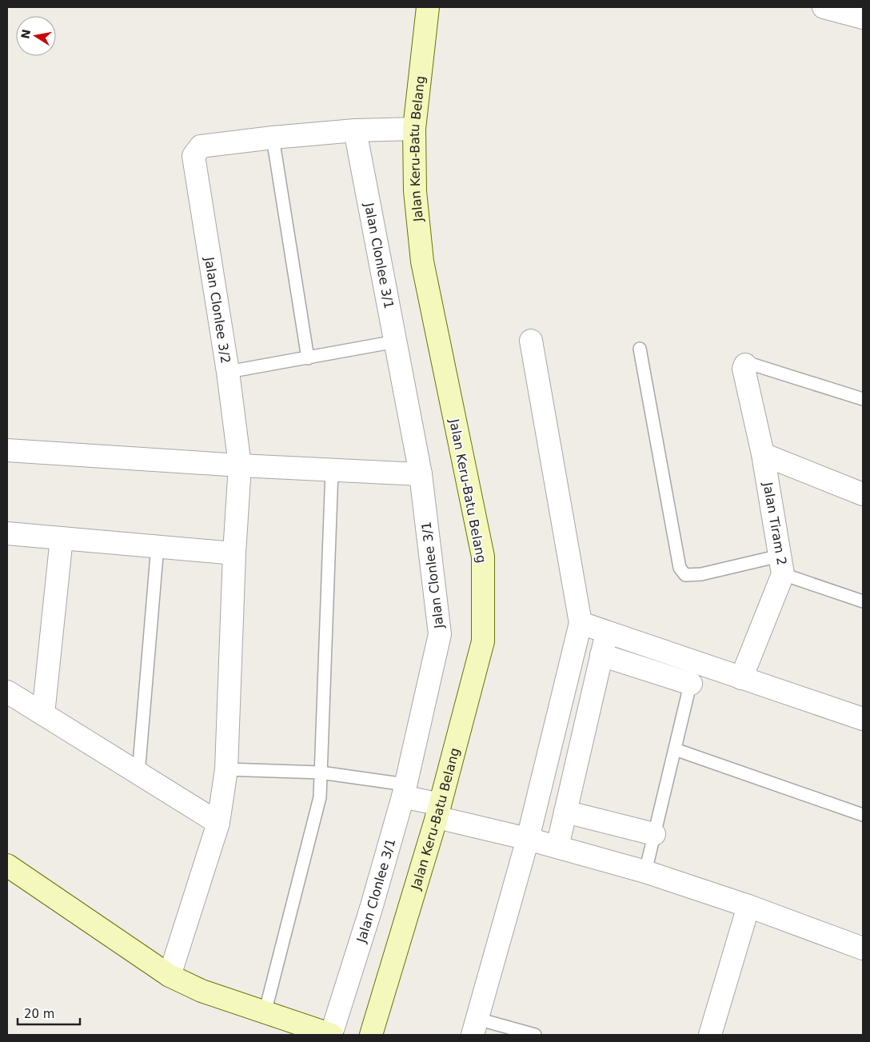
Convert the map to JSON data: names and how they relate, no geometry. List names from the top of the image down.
{
  "streets": {
    "street": [
      "Jalan Keru-Batu Belang",
      "Jalan Clonlee 3/1",
      "Jalan Clonlee 3/2",
      "Jalan Tiram 2"
    ]
  },
  "scale_bar": "20 m",
  "north": "left"
}
